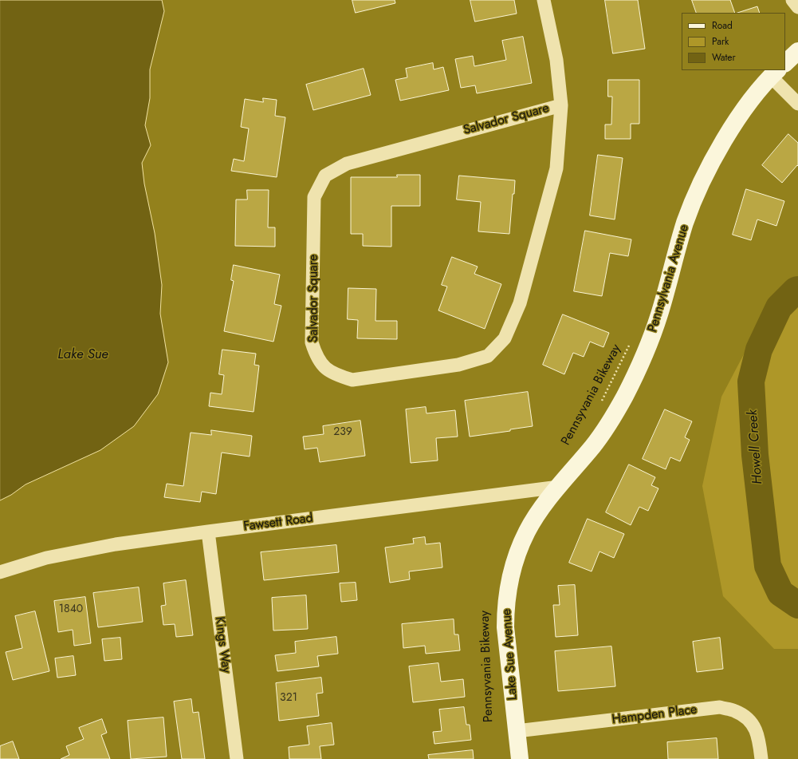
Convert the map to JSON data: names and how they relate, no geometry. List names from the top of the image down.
{
  "streets": {
    "street": [
      "Salvador Square",
      "Pennsylvania Avenue",
      "Fawsett Road",
      "Kings Way",
      "Lake Sue Avenue",
      "Hampden Place"
    ],
    "path": ["Pennsyvania Bikeway"]
  },
  "crossings": [
    ["Pennsylvania Avenue", "Fawsett Road"],
    ["Pennsylvania Avenue", "Lake Sue Avenue"],
    ["Fawsett Road", "Kings Way"],
    ["Fawsett Road", "Lake Sue Avenue"],
    ["Lake Sue Avenue", "Hampden Place"]
  ],
  "water": ["Lake Sue", "Howell Creek"],
  "house_numbers": ["239", "1840", "321"],
  "legend": ["Road", "Park", "Water"]
}
